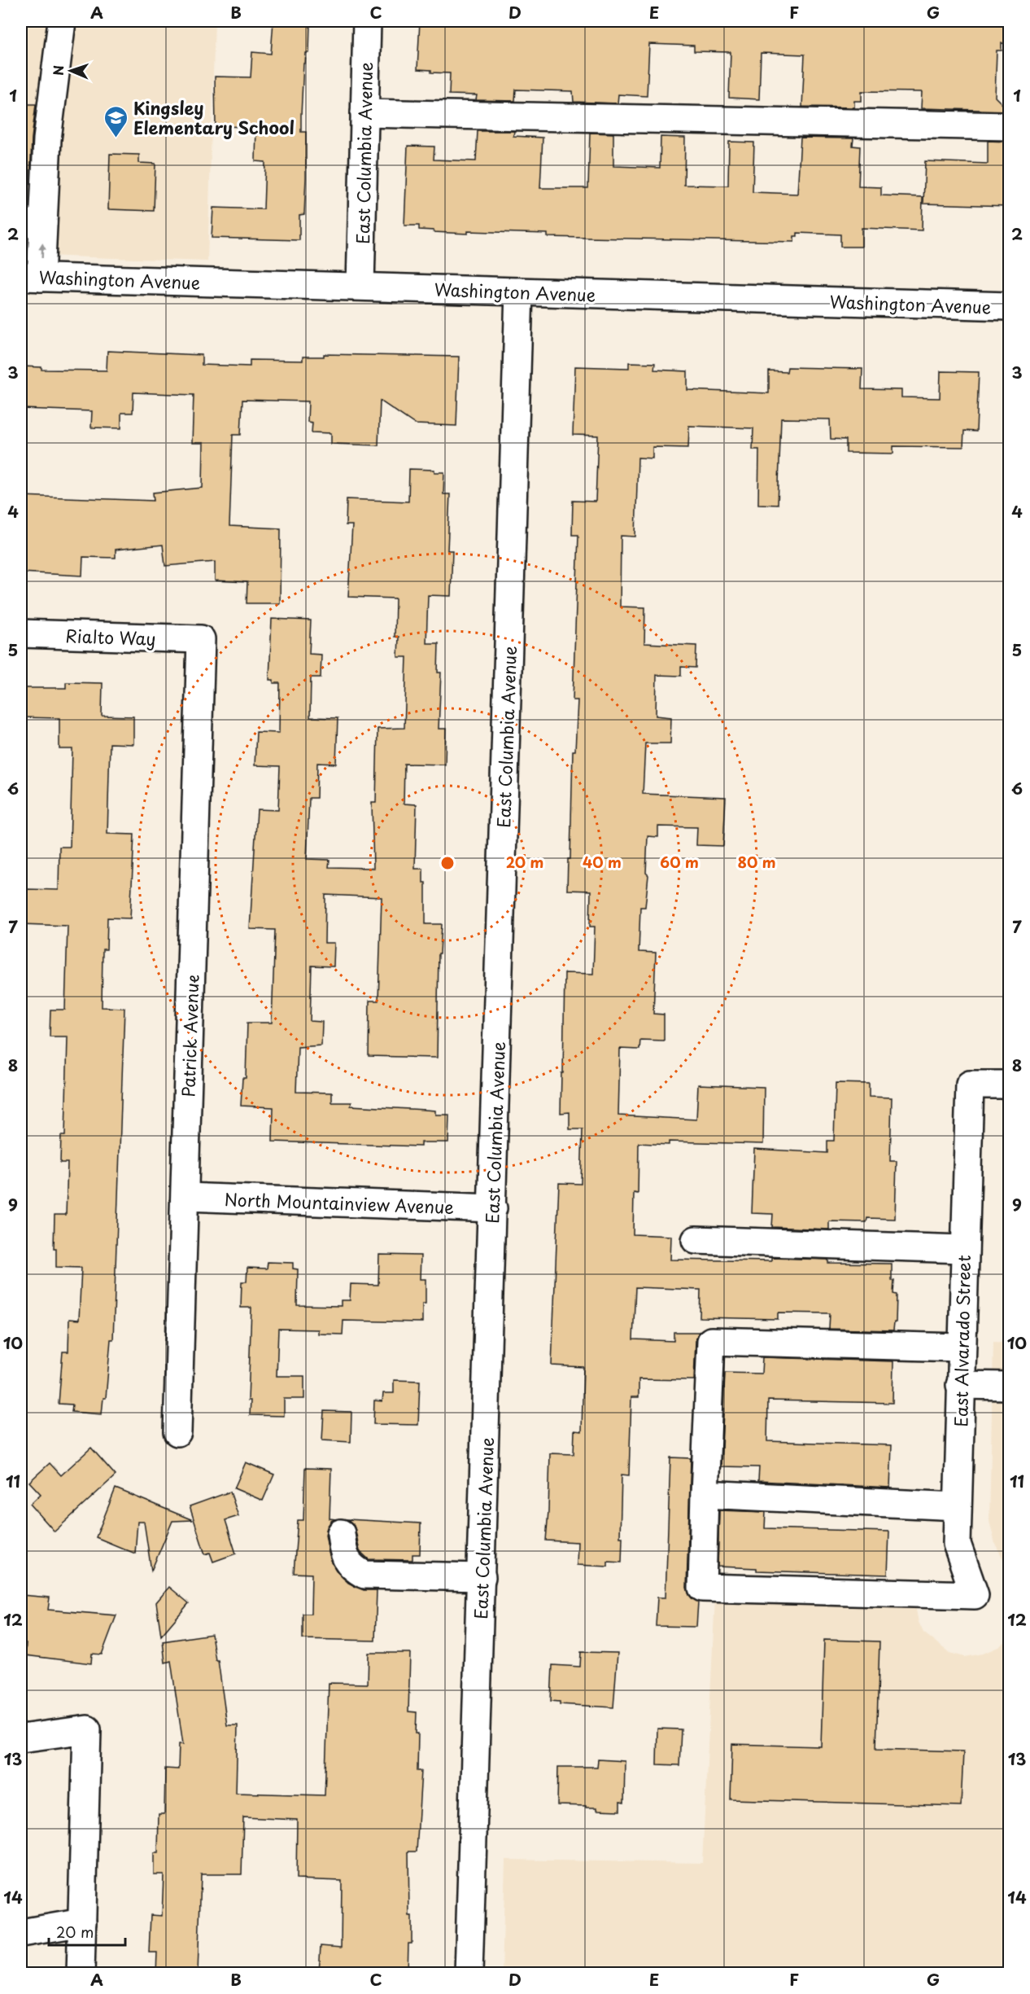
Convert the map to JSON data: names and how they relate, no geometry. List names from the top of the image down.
{
  "streets": {
    "street": [
      "East Columbia Avenue",
      "Washington Avenue",
      "Rialto Way",
      "Patrick Avenue",
      "North Mountainview Avenue",
      "East Alvarado Street"
    ]
  },
  "crossings": [
    ["East Columbia Avenue", "Washington Avenue"],
    ["East Columbia Avenue", "North Mountainview Avenue"],
    ["Rialto Way", "Patrick Avenue"],
    ["Patrick Avenue", "North Mountainview Avenue"]
  ],
  "places": {
    "school or university": ["Kingsley Elementary School"]
  },
  "scale_bar": "20 m",
  "north": "left",
  "grid": {
    "columns": [
      "A",
      "B",
      "C",
      "D",
      "E",
      "F",
      "G"
    ],
    "rows": [
      "1",
      "2",
      "3",
      "4",
      "5",
      "6",
      "7",
      "8",
      "9",
      "10",
      "11",
      "12",
      "13",
      "14"
    ]
  },
  "rings": [
    "20 m",
    "40 m",
    "60 m",
    "80 m"
  ]
}
